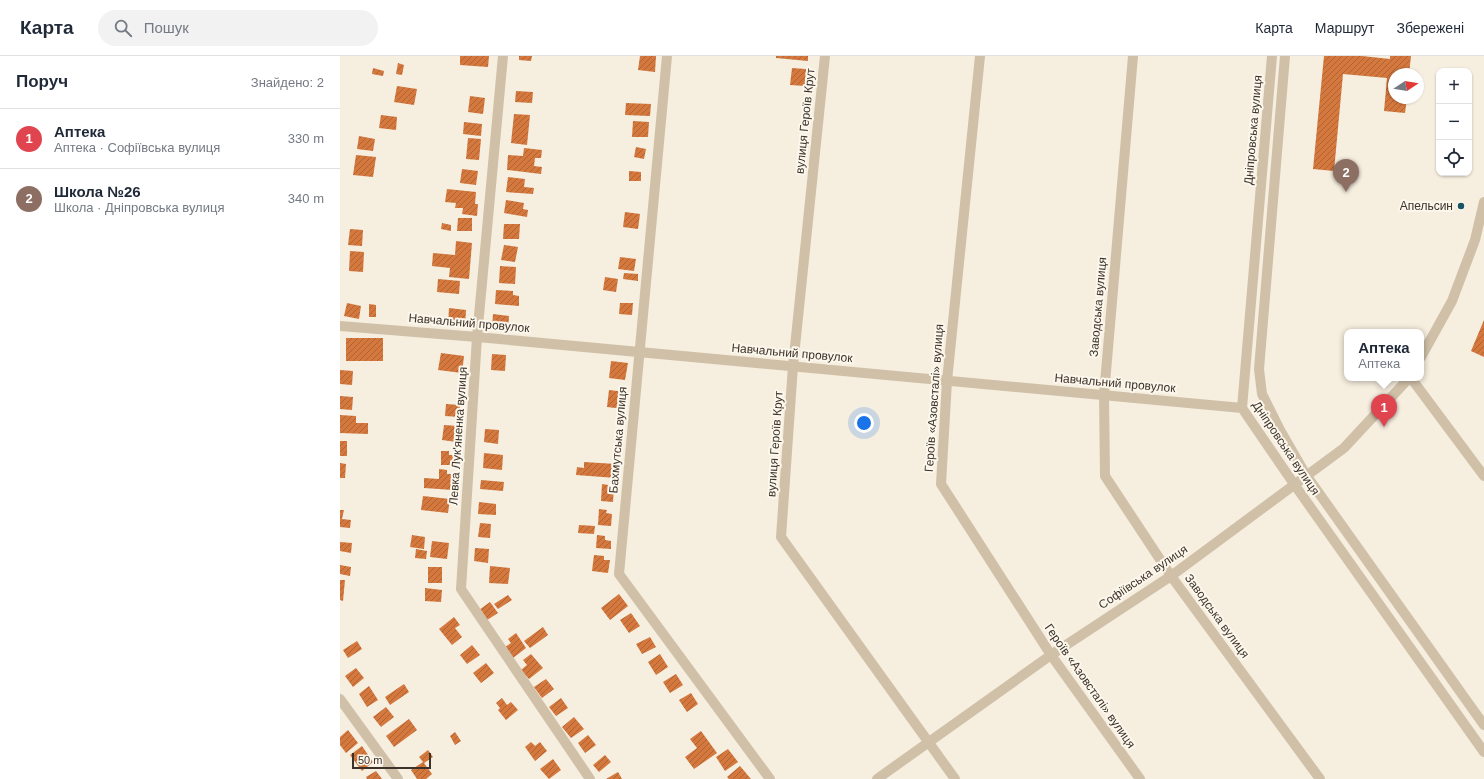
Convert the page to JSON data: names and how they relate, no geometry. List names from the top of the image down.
{
  "streets": {
    "street": [
      "вулиця Героїв Крут",
      "Дніпровська вулиця",
      "Заводська вулиця",
      "Навчальний провулок",
      "Героїв «Азовсталі» вулиця",
      "Левка Лук'яненка вулиця",
      "Бахмутська вулиця",
      "Софіївська вулиця"
    ]
  },
  "crossings": [
    ["вулиця Героїв Крут", "Навчальний провулок"],
    ["вулиця Героїв Крут", "Софіївська вулиця"],
    ["Дніпровська вулиця", "Навчальний провулок"],
    ["Дніпровська вулиця", "Софіївська вулиця"],
    ["Заводська вулиця", "Навчальний провулок"],
    ["Заводська вулиця", "Софіївська вулиця"],
    ["Навчальний провулок", "Героїв «Азовсталі» вулиця"],
    ["Навчальний провулок", "Левка Лук'яненка вулиця"],
    ["Навчальний провулок", "Бахмутська вулиця"],
    ["Героїв «Азовсталі» вулиця", "Софіївська вулиця"]
  ],
  "places": ["Апельсин"],
  "scale_bar": "50 m",
  "north": "right",
  "page": {
    "header": "Карта",
    "search": "Пошук",
    "nav": ["Карта", "Маршрут", "Збережені"],
    "heading": ["Поруч", "Знайдено: 2"],
    "map_buttons": ["+", "−"],
    "list": [
      {
        "mark": "1",
        "name": "Аптека",
        "note": "Аптека · Софіївська вулиця",
        "value": "330 m"
      },
      {
        "mark": "2",
        "name": "Школа №26",
        "note": "Школа · Дніпровська вулиця",
        "value": "340 m"
      }
    ],
    "pins": ["2", "1"],
    "popup": ["Аптека", "Аптека"],
    "scale": "50 m"
  }
}
